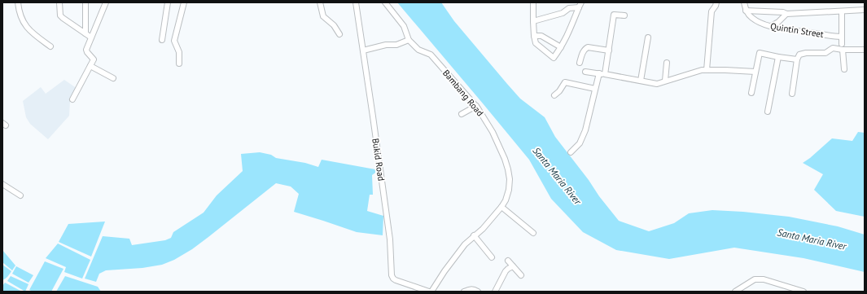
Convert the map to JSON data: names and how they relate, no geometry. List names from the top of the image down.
{
  "streets": {
    "street": ["Quintin Street", "Bambang Road", "Bukid Road"]
  },
  "crossings": [
    ["Bambang Road", "Bukid Road"]
  ],
  "water": ["Santa Maria River"]
}
